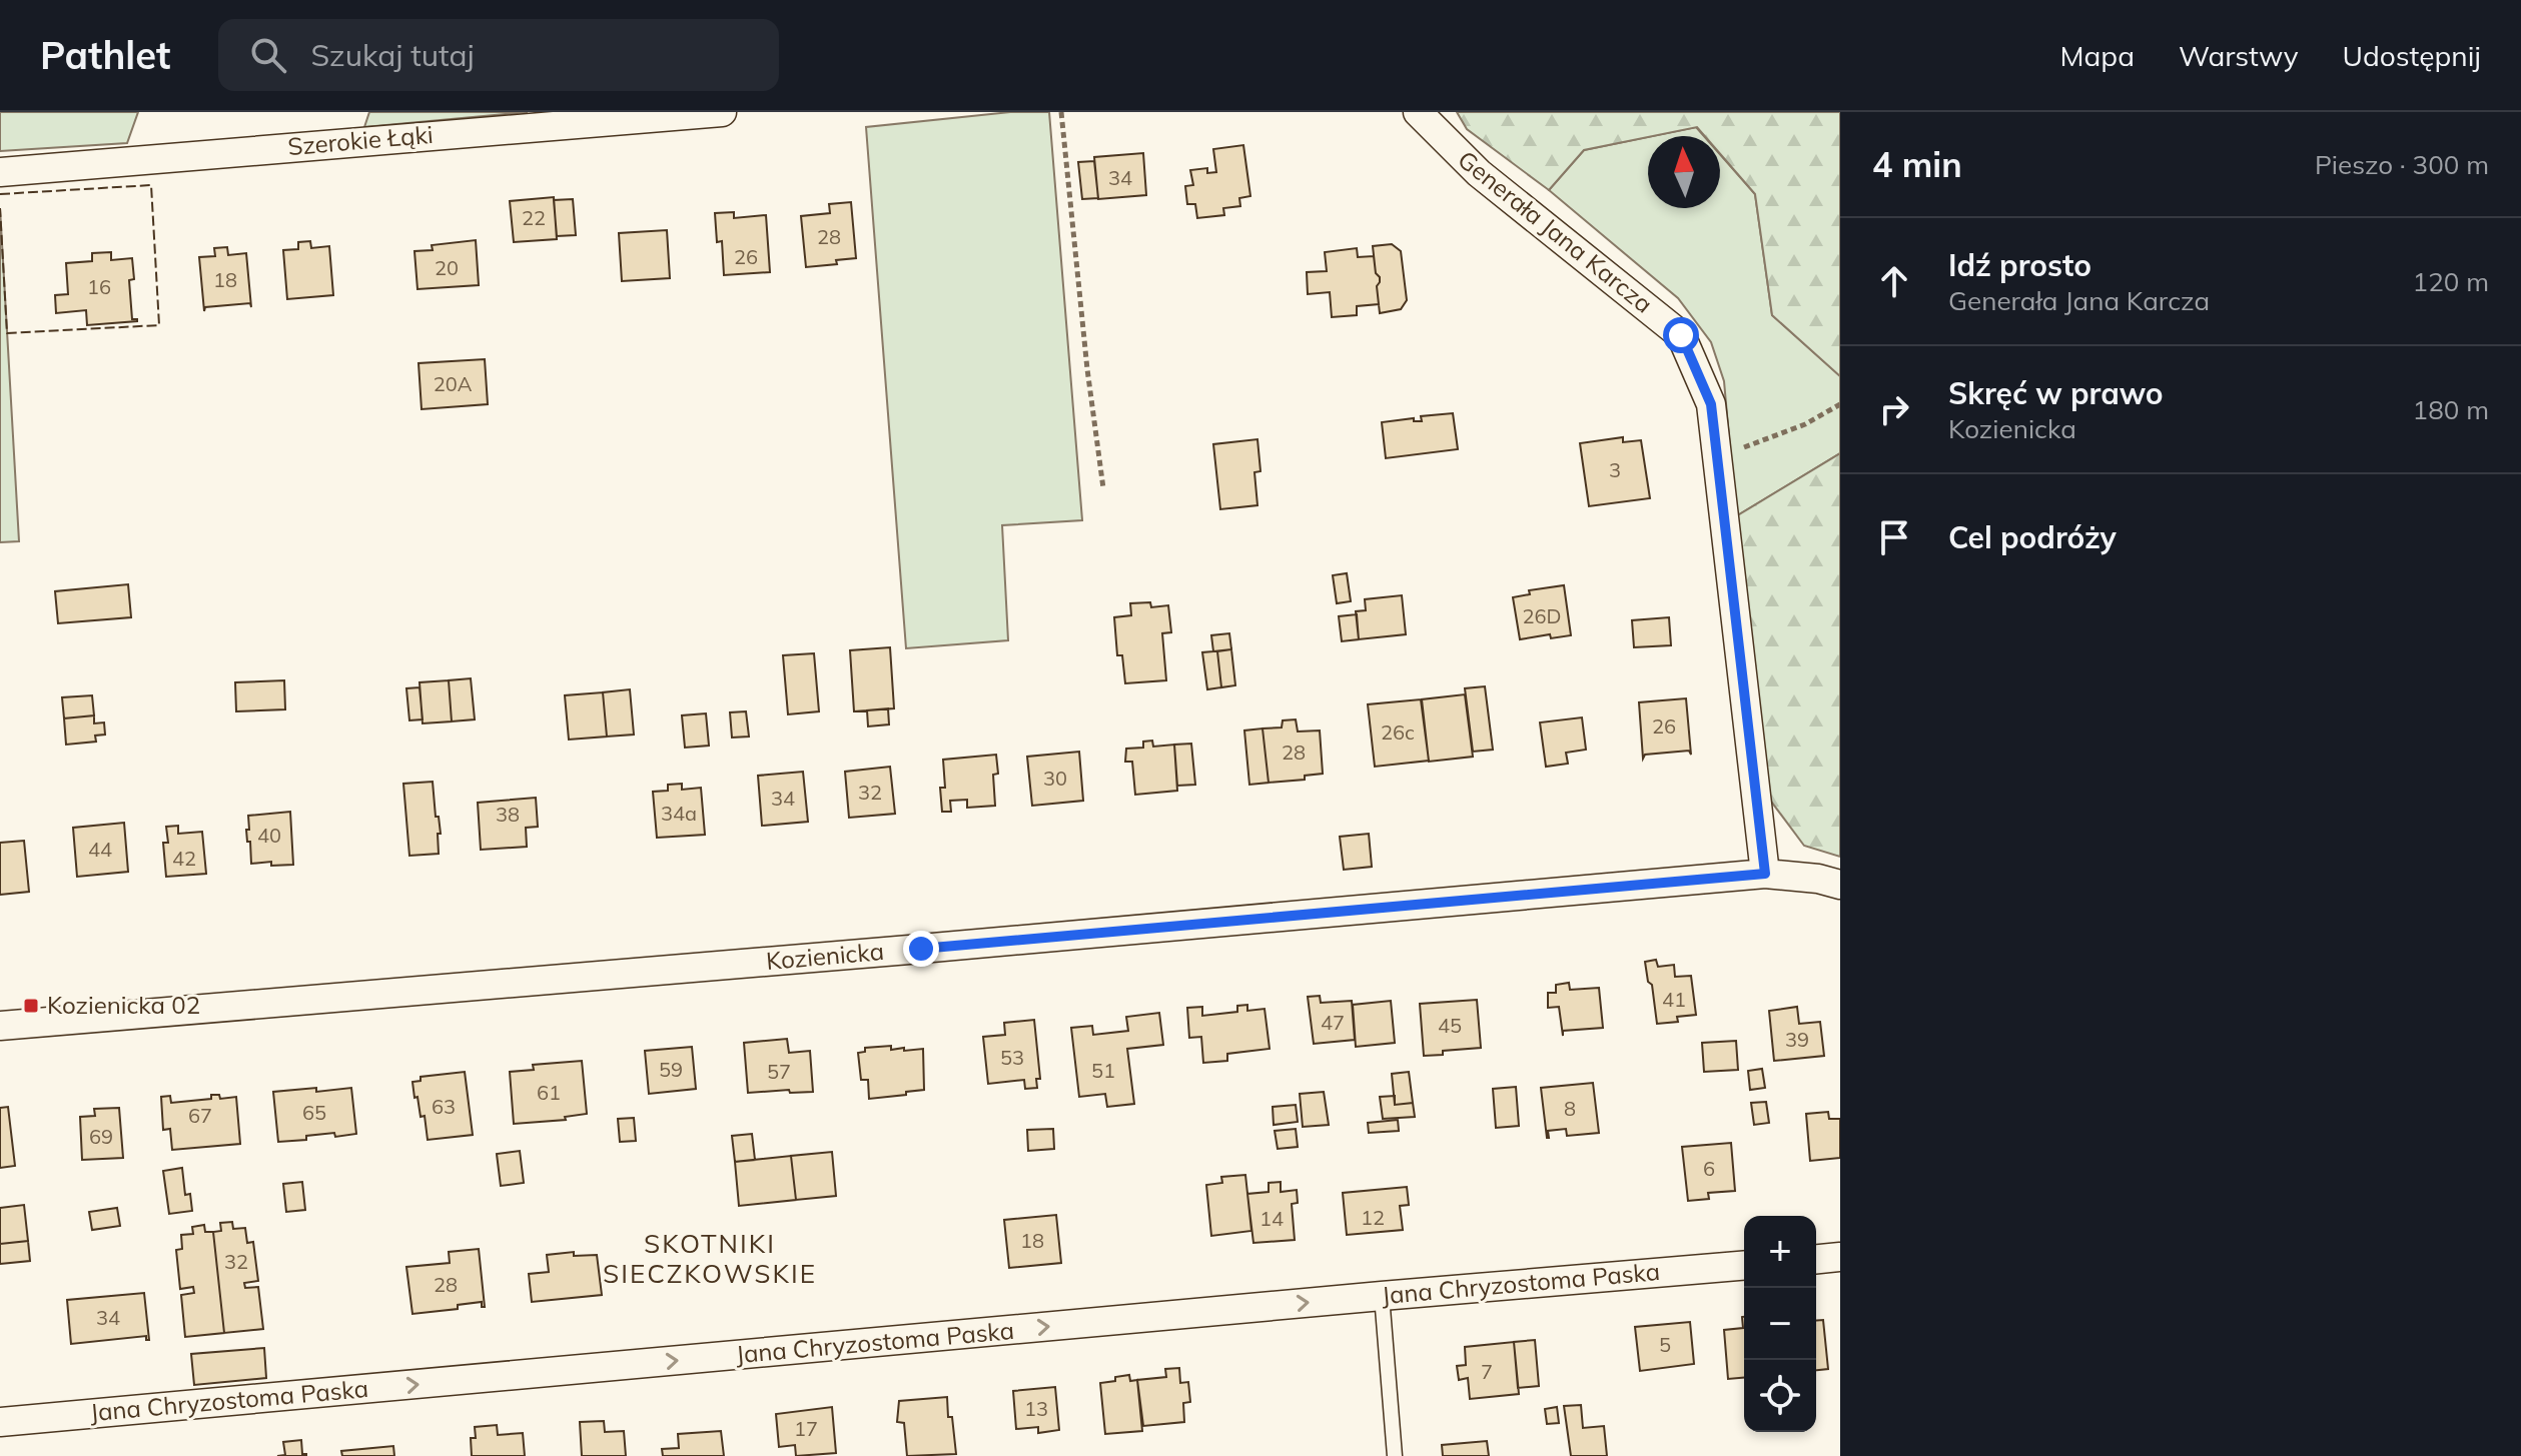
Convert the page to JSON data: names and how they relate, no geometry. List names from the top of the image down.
{
  "streets": {
    "street": [
      "Szerokie Łąki",
      "Generała Jana Karcza",
      "Kozienicka",
      "Jana Chryzostoma Paska"
    ]
  },
  "crossings": [
    ["Generała Jana Karcza", "Kozienicka"]
  ],
  "one_way": ["Jana Chryzostoma Paska"],
  "districts": ["SKOTNIKI SIECZKOWSKIE"],
  "places": {
    "transit": ["Kozienicka 02"]
  },
  "house_numbers": [
    "34",
    "22",
    "28",
    "26",
    "20",
    "18",
    "16",
    "20A",
    "3",
    "26D",
    "26",
    "26c",
    "28",
    "30",
    "32",
    "34",
    "34a",
    "38",
    "40",
    "44",
    "42",
    "41",
    "47",
    "45",
    "39",
    "53",
    "59",
    "51",
    "57",
    "61",
    "63",
    "8",
    "65",
    "67",
    "69",
    "6",
    "12",
    "14",
    "18",
    "32",
    "28",
    "34",
    "5",
    "7",
    "13",
    "17"
  ],
  "north": "top",
  "page": {
    "header": "Pathlet",
    "search": "Szukaj tutaj",
    "nav": ["Mapa", "Warstwy", "Udostępnij"],
    "heading": ["4 min", "Pieszo · 300 m"],
    "list": [
      ["Idź prosto", "Generała Jana Karcza", "120 m"],
      ["Skręć w prawo", "Kozienicka", "180 m"],
      "Cel podróży"
    ],
    "map_buttons": ["+", "−"]
  }
}
